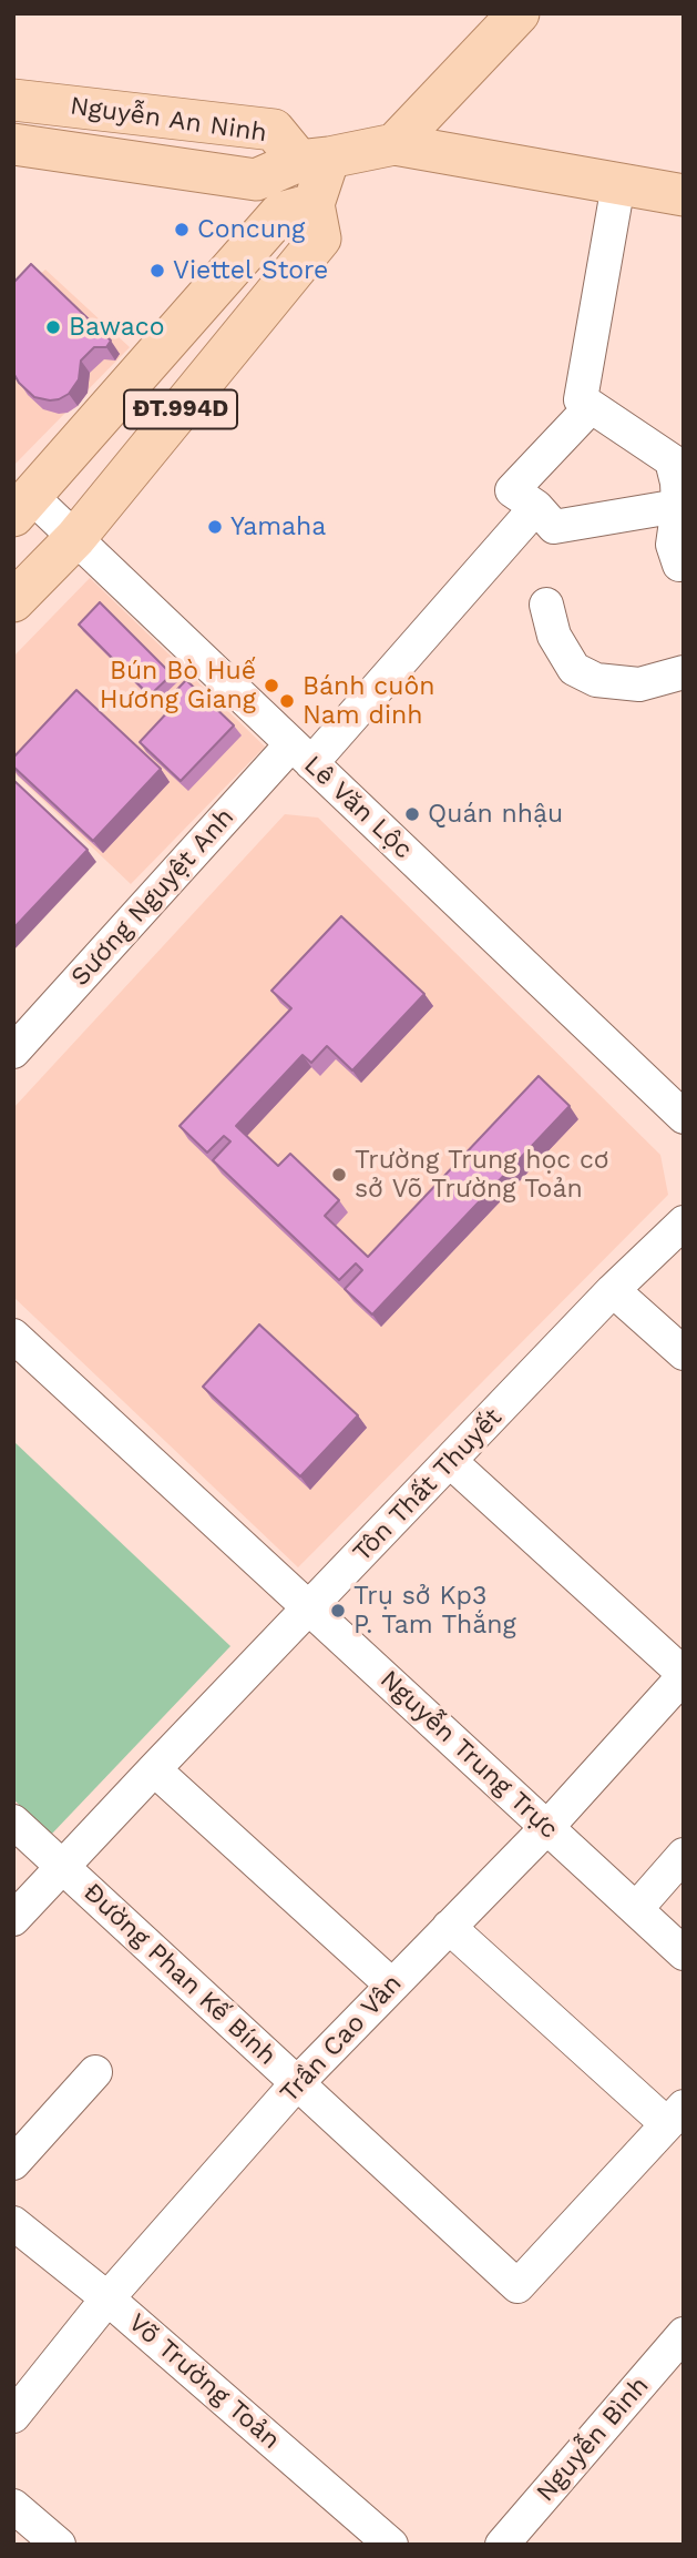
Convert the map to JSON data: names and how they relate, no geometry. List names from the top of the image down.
{
  "streets": {
    "main road": ["Nguyễn An Ninh", "ĐT.994D"],
    "street": [
      "Lê Văn Lộc",
      "Sương Nguyệt Anh",
      "Tôn Thất Thuyết",
      "Nguyễn Trung Trực",
      "Đường Phan Kế Bính",
      "Trần Cao Vân",
      "Võ Trường Toản",
      "Nguyễn Bình"
    ]
  },
  "crossings": [
    ["ĐT.994D", "Lê Văn Lộc"],
    ["Lê Văn Lộc", "Sương Nguyệt Anh"],
    ["Tôn Thất Thuyết", "Nguyễn Trung Trực"],
    ["Tôn Thất Thuyết", "Đường Phan Kế Bính"],
    ["Nguyễn Trung Trực", "Trần Cao Vân"],
    ["Đường Phan Kế Bính", "Trần Cao Vân"],
    ["Trần Cao Vân", "Võ Trường Toản"]
  ],
  "places": [
    "Concung",
    "Viettel Store",
    "Bawaco",
    "Yamaha",
    "Bún Bò Huế Hương Giang",
    "Bánh cuôn Nam dinh",
    "Quán nhậu",
    "Trường Trung học cơ sở Võ Trường Toản",
    "Trụ sở Kp3 P. Tam Thắng"
  ]
}
